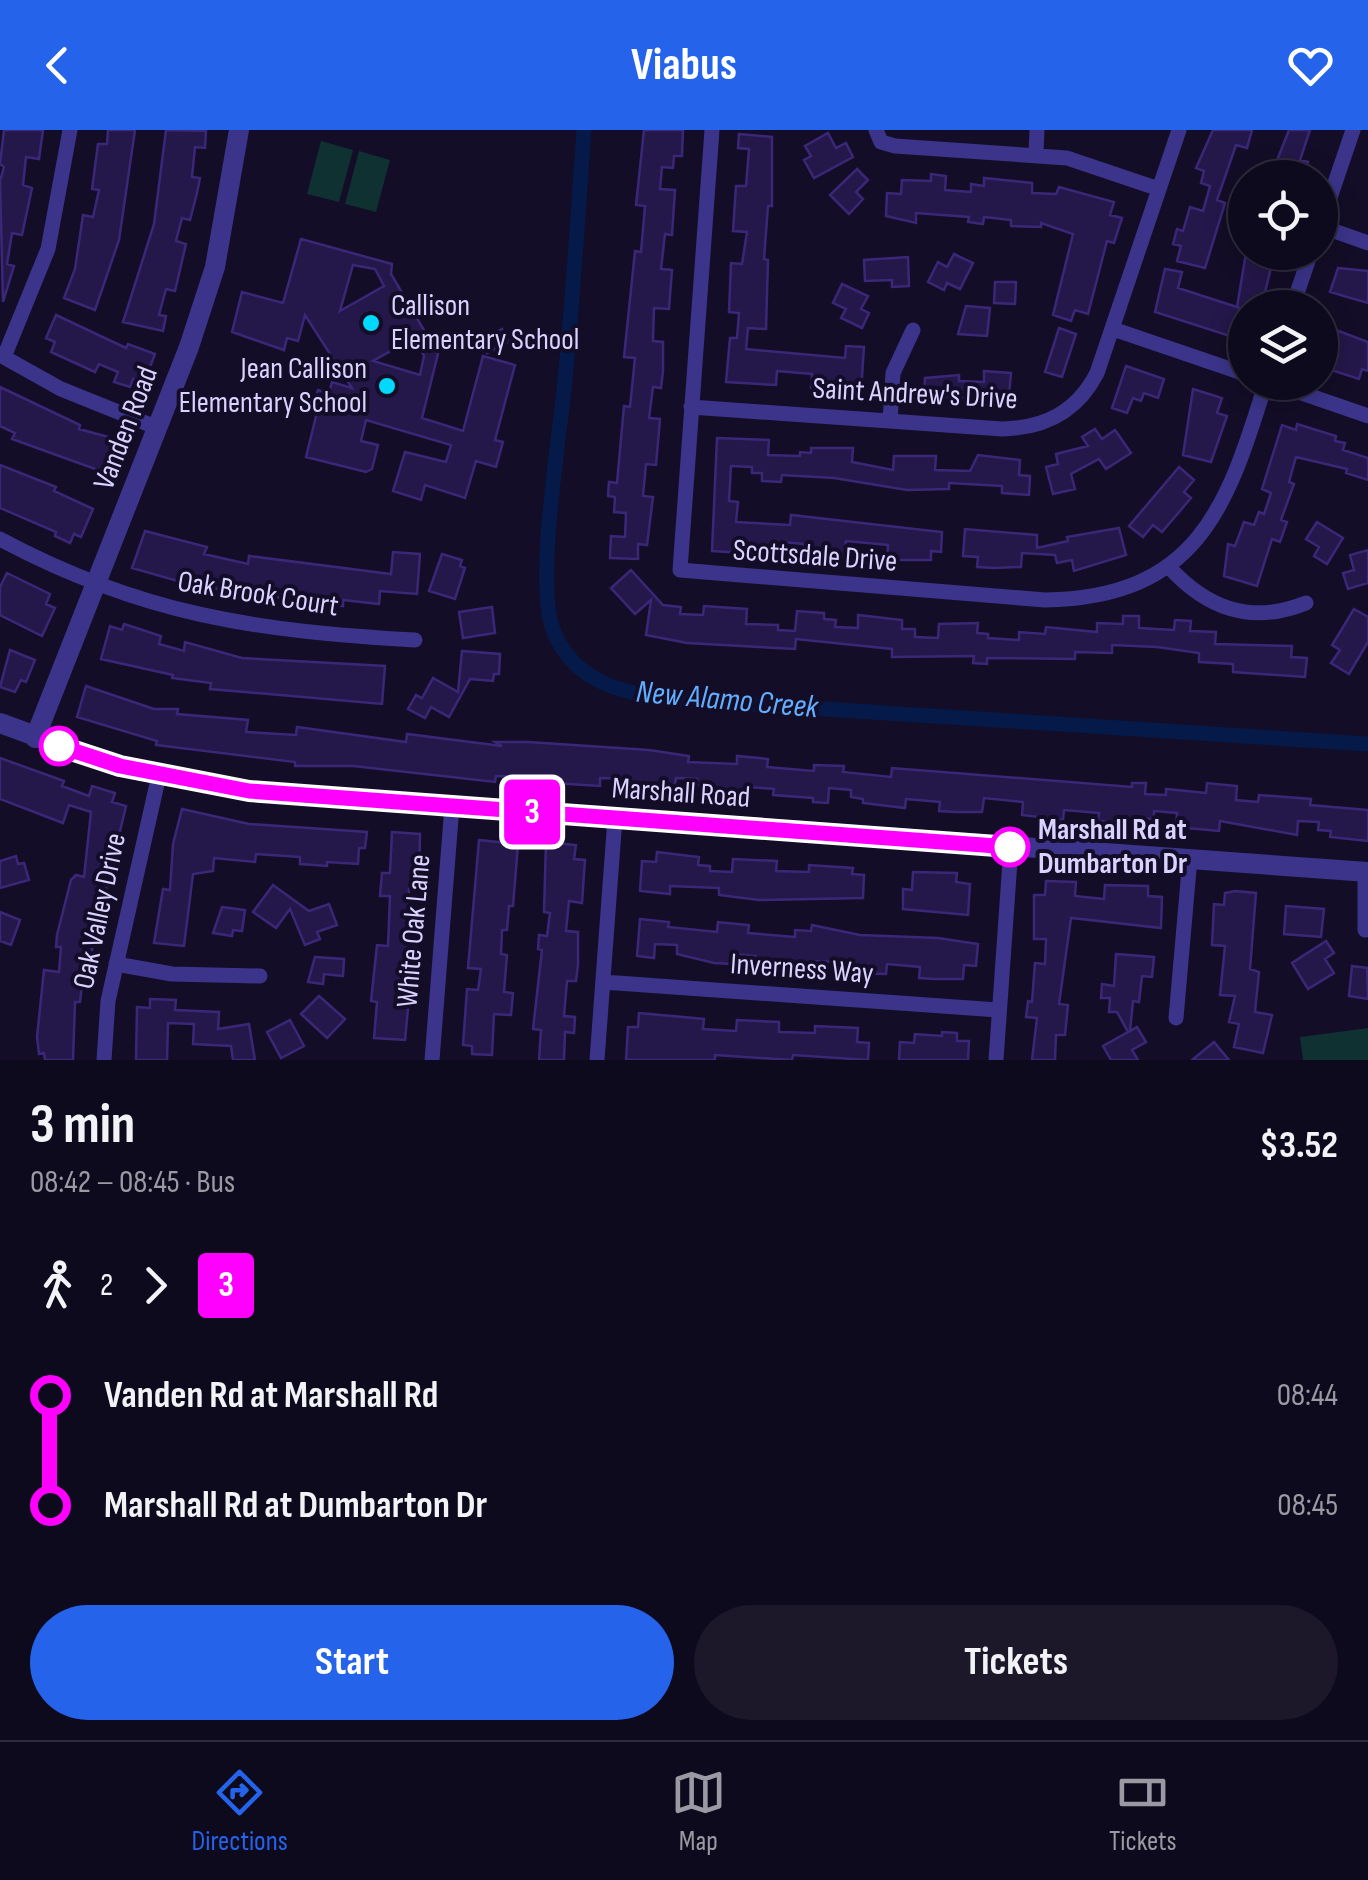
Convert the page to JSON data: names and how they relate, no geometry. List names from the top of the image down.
{
  "streets": {
    "street": [
      "Saint Andrew's Drive",
      "Vanden Road",
      "Scottsdale Drive",
      "Oak Brook Court",
      "Marshall Road",
      "Oak Valley Drive",
      "White Oak Lane",
      "Inverness Way"
    ]
  },
  "crossings": [
    ["Saint Andrew's Drive", "Scottsdale Drive"],
    ["Vanden Road", "Oak Brook Court"],
    ["Vanden Road", "Marshall Road"],
    ["Marshall Road", "Oak Valley Drive"],
    ["Marshall Road", "White Oak Lane"]
  ],
  "water": ["New Alamo Creek"],
  "places": ["Callison Elementary School", "Jean Callison Elementary School", "Marshall Rd at Dumbarton Dr"],
  "lines": ["bus line 3"],
  "page": {
    "header": "Viabus",
    "on_map": "3",
    "heading": ["3 min", "08:42 – 08:45 · Bus", "$3.52"],
    "legs": ["2", "3"],
    "list": [
      {
        "name": "Vanden Rd at Marshall Rd",
        "value": "08:44"
      },
      {
        "name": "Marshall Rd at Dumbarton Dr",
        "value": "08:45"
      }
    ],
    "buttons": ["Start", "Tickets"],
    "tabs": ["Directions", "Map", "Tickets"]
  }
}
